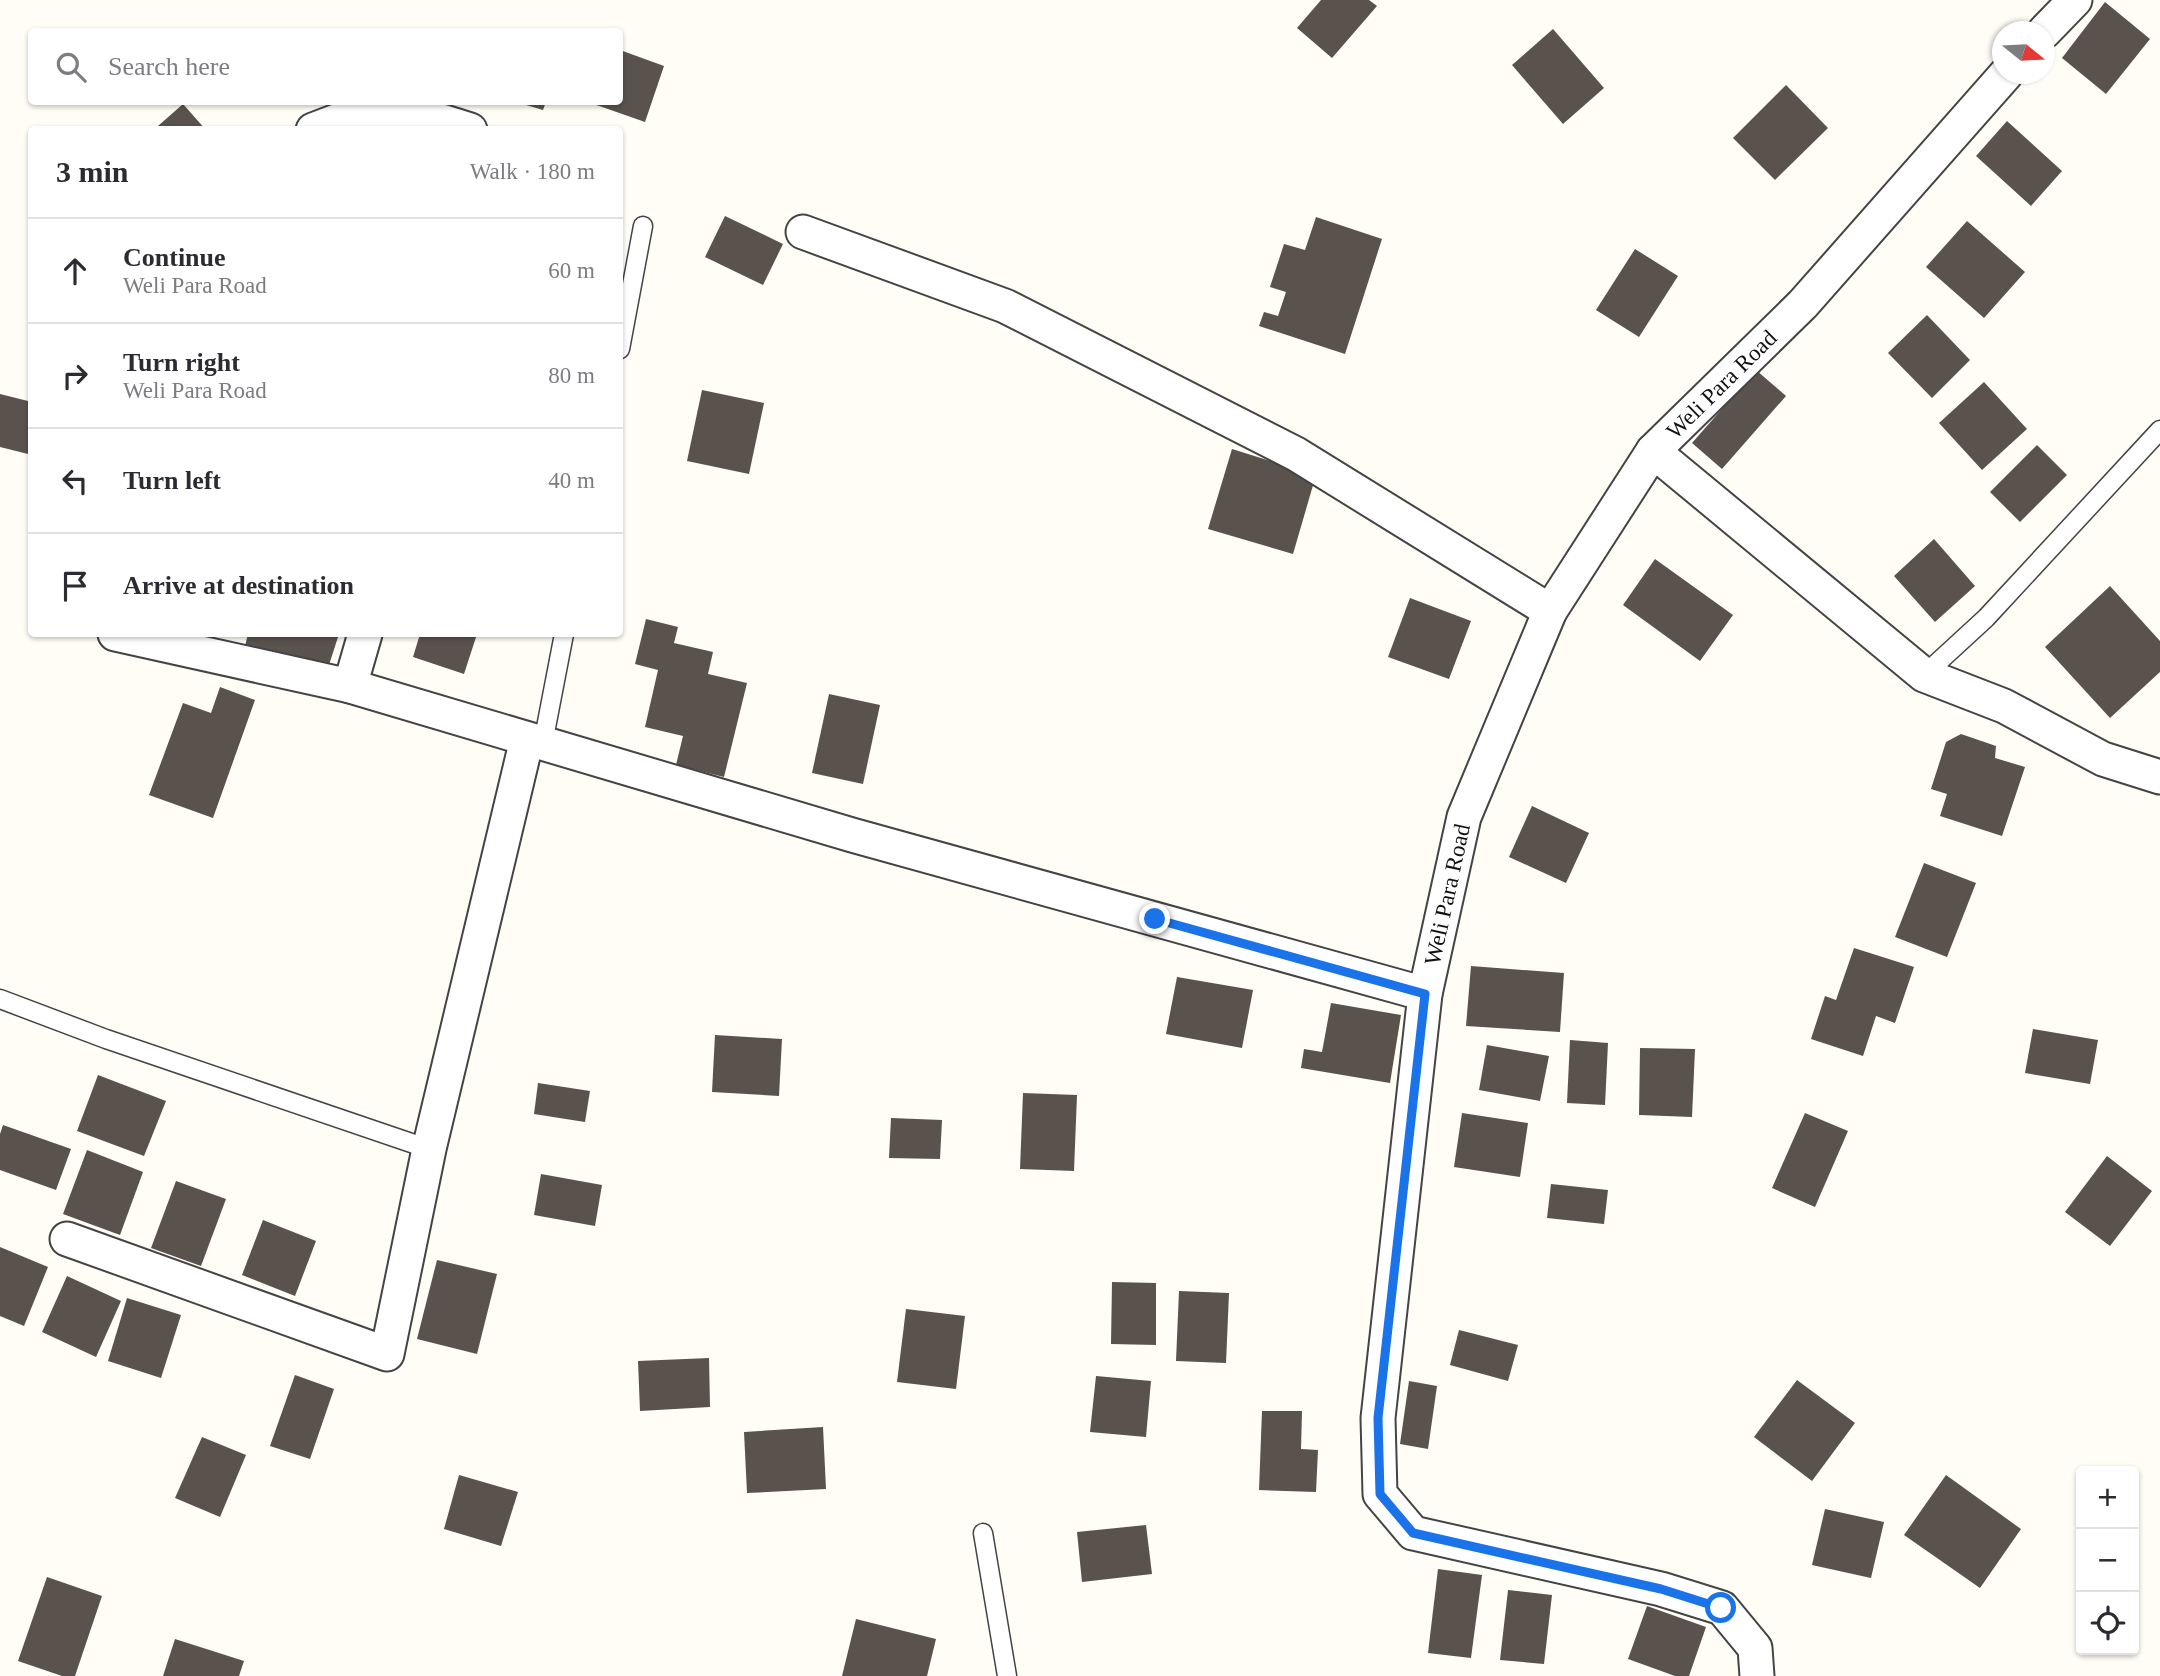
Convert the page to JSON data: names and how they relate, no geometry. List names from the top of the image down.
{
  "streets": {
    "street": ["Weli Para Road"]
  },
  "north": "right",
  "page": {
    "search": "Search here",
    "heading": ["3 min", "Walk · 180 m"],
    "list": [
      ["Continue", "Weli Para Road", "60 m"],
      ["Turn right", "Weli Para Road", "80 m"],
      ["Turn left", "40 m"],
      "Arrive at destination"
    ],
    "map_buttons": ["+", "−"]
  }
}
